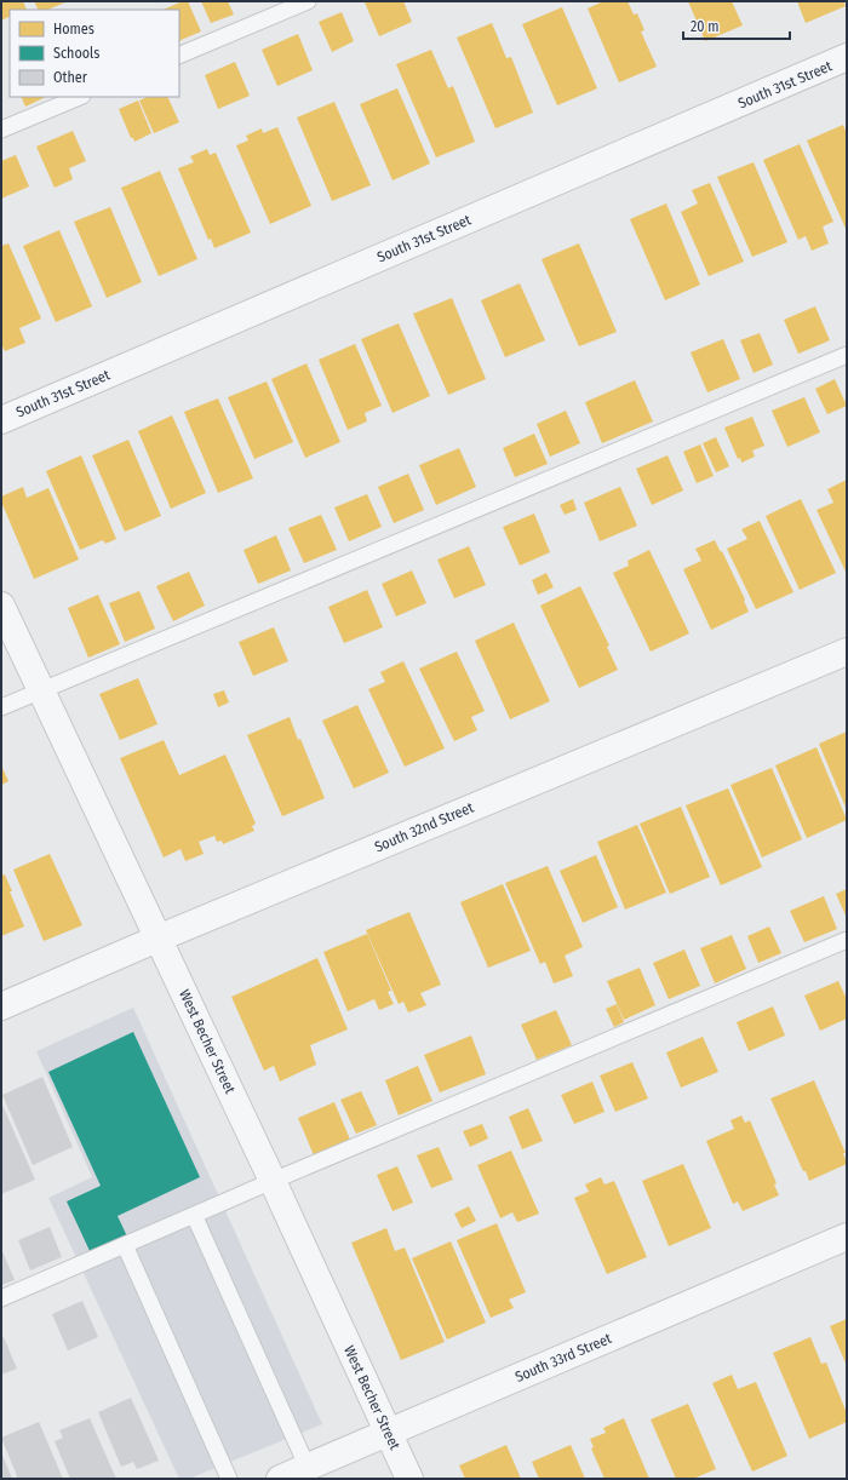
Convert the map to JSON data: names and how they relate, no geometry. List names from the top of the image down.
{
  "streets": {
    "street": [
      "South 31st Street",
      "South 32nd Street",
      "West Becher Street",
      "South 33rd Street"
    ]
  },
  "crossings": [
    ["South 32nd Street", "West Becher Street"],
    ["West Becher Street", "South 33rd Street"]
  ],
  "legend": ["Homes", "Schools", "Other"],
  "scale_bar": "20 m"
}
